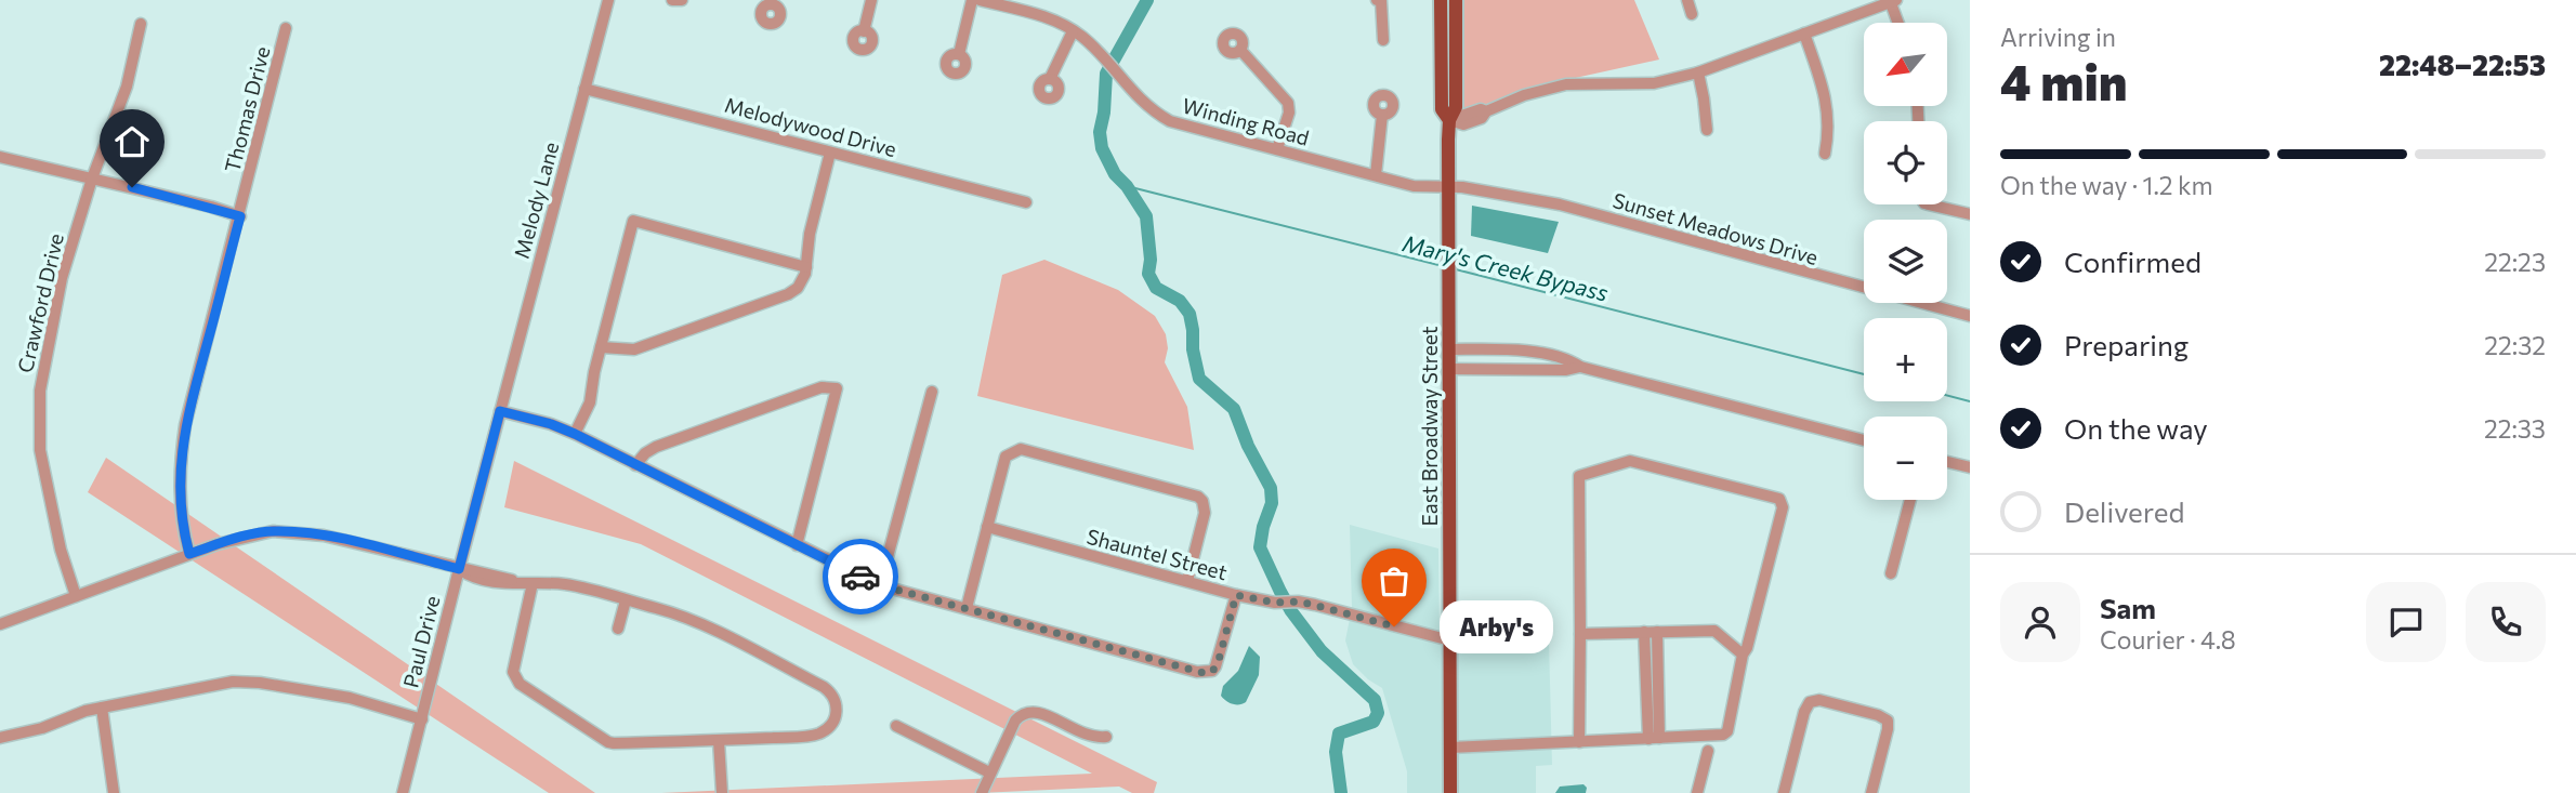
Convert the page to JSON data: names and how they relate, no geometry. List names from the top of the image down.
{
  "streets": {
    "main road": ["East Broadway Street"],
    "street": [
      "Thomas Drive",
      "Winding Road",
      "Melodywood Drive",
      "Melody Lane",
      "Sunset Meadows Drive",
      "Crawford Drive",
      "Shauntel Street",
      "Paul Drive"
    ]
  },
  "crossings": [
    ["Winding Road", "Sunset Meadows Drive"],
    ["Winding Road", "East Broadway Street"],
    ["Melodywood Drive", "Melody Lane"],
    ["Melody Lane", "Paul Drive"],
    ["Sunset Meadows Drive", "East Broadway Street"],
    ["East Broadway Street", "Shauntel Street"]
  ],
  "water": ["Mary's Creek Bypass"],
  "places": ["Arby's"],
  "north": "bottom left",
  "page": {
    "heading": ["4 min", "Arriving in", "22:48–22:53"],
    "panel": ["Sam", "Courier · 4.8"],
    "map_buttons": ["+", "−"],
    "bar": "On the way · 1.2 km",
    "list": [
      ["Confirmed", "22:23"],
      ["Preparing", "22:32"],
      ["On the way", "22:33"],
      "Delivered"
    ],
    "bubble": "Arby's"
  }
}
